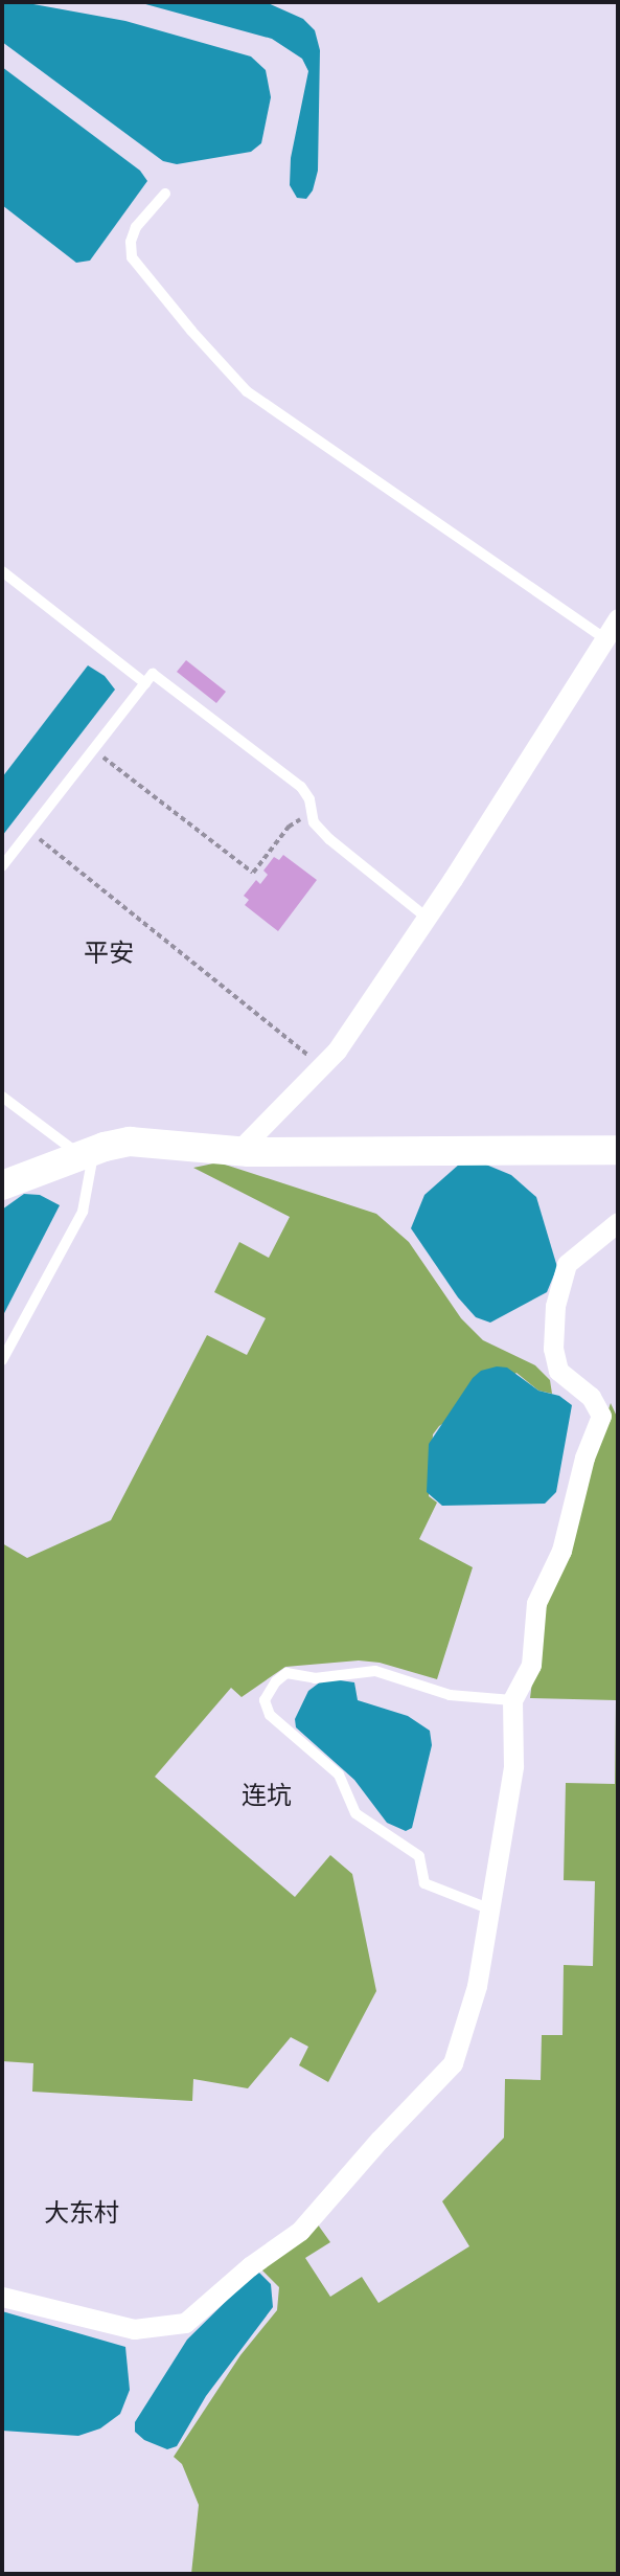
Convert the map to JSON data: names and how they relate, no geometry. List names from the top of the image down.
{
  "districts": ["平安", "连坑", "大东村"]
}
